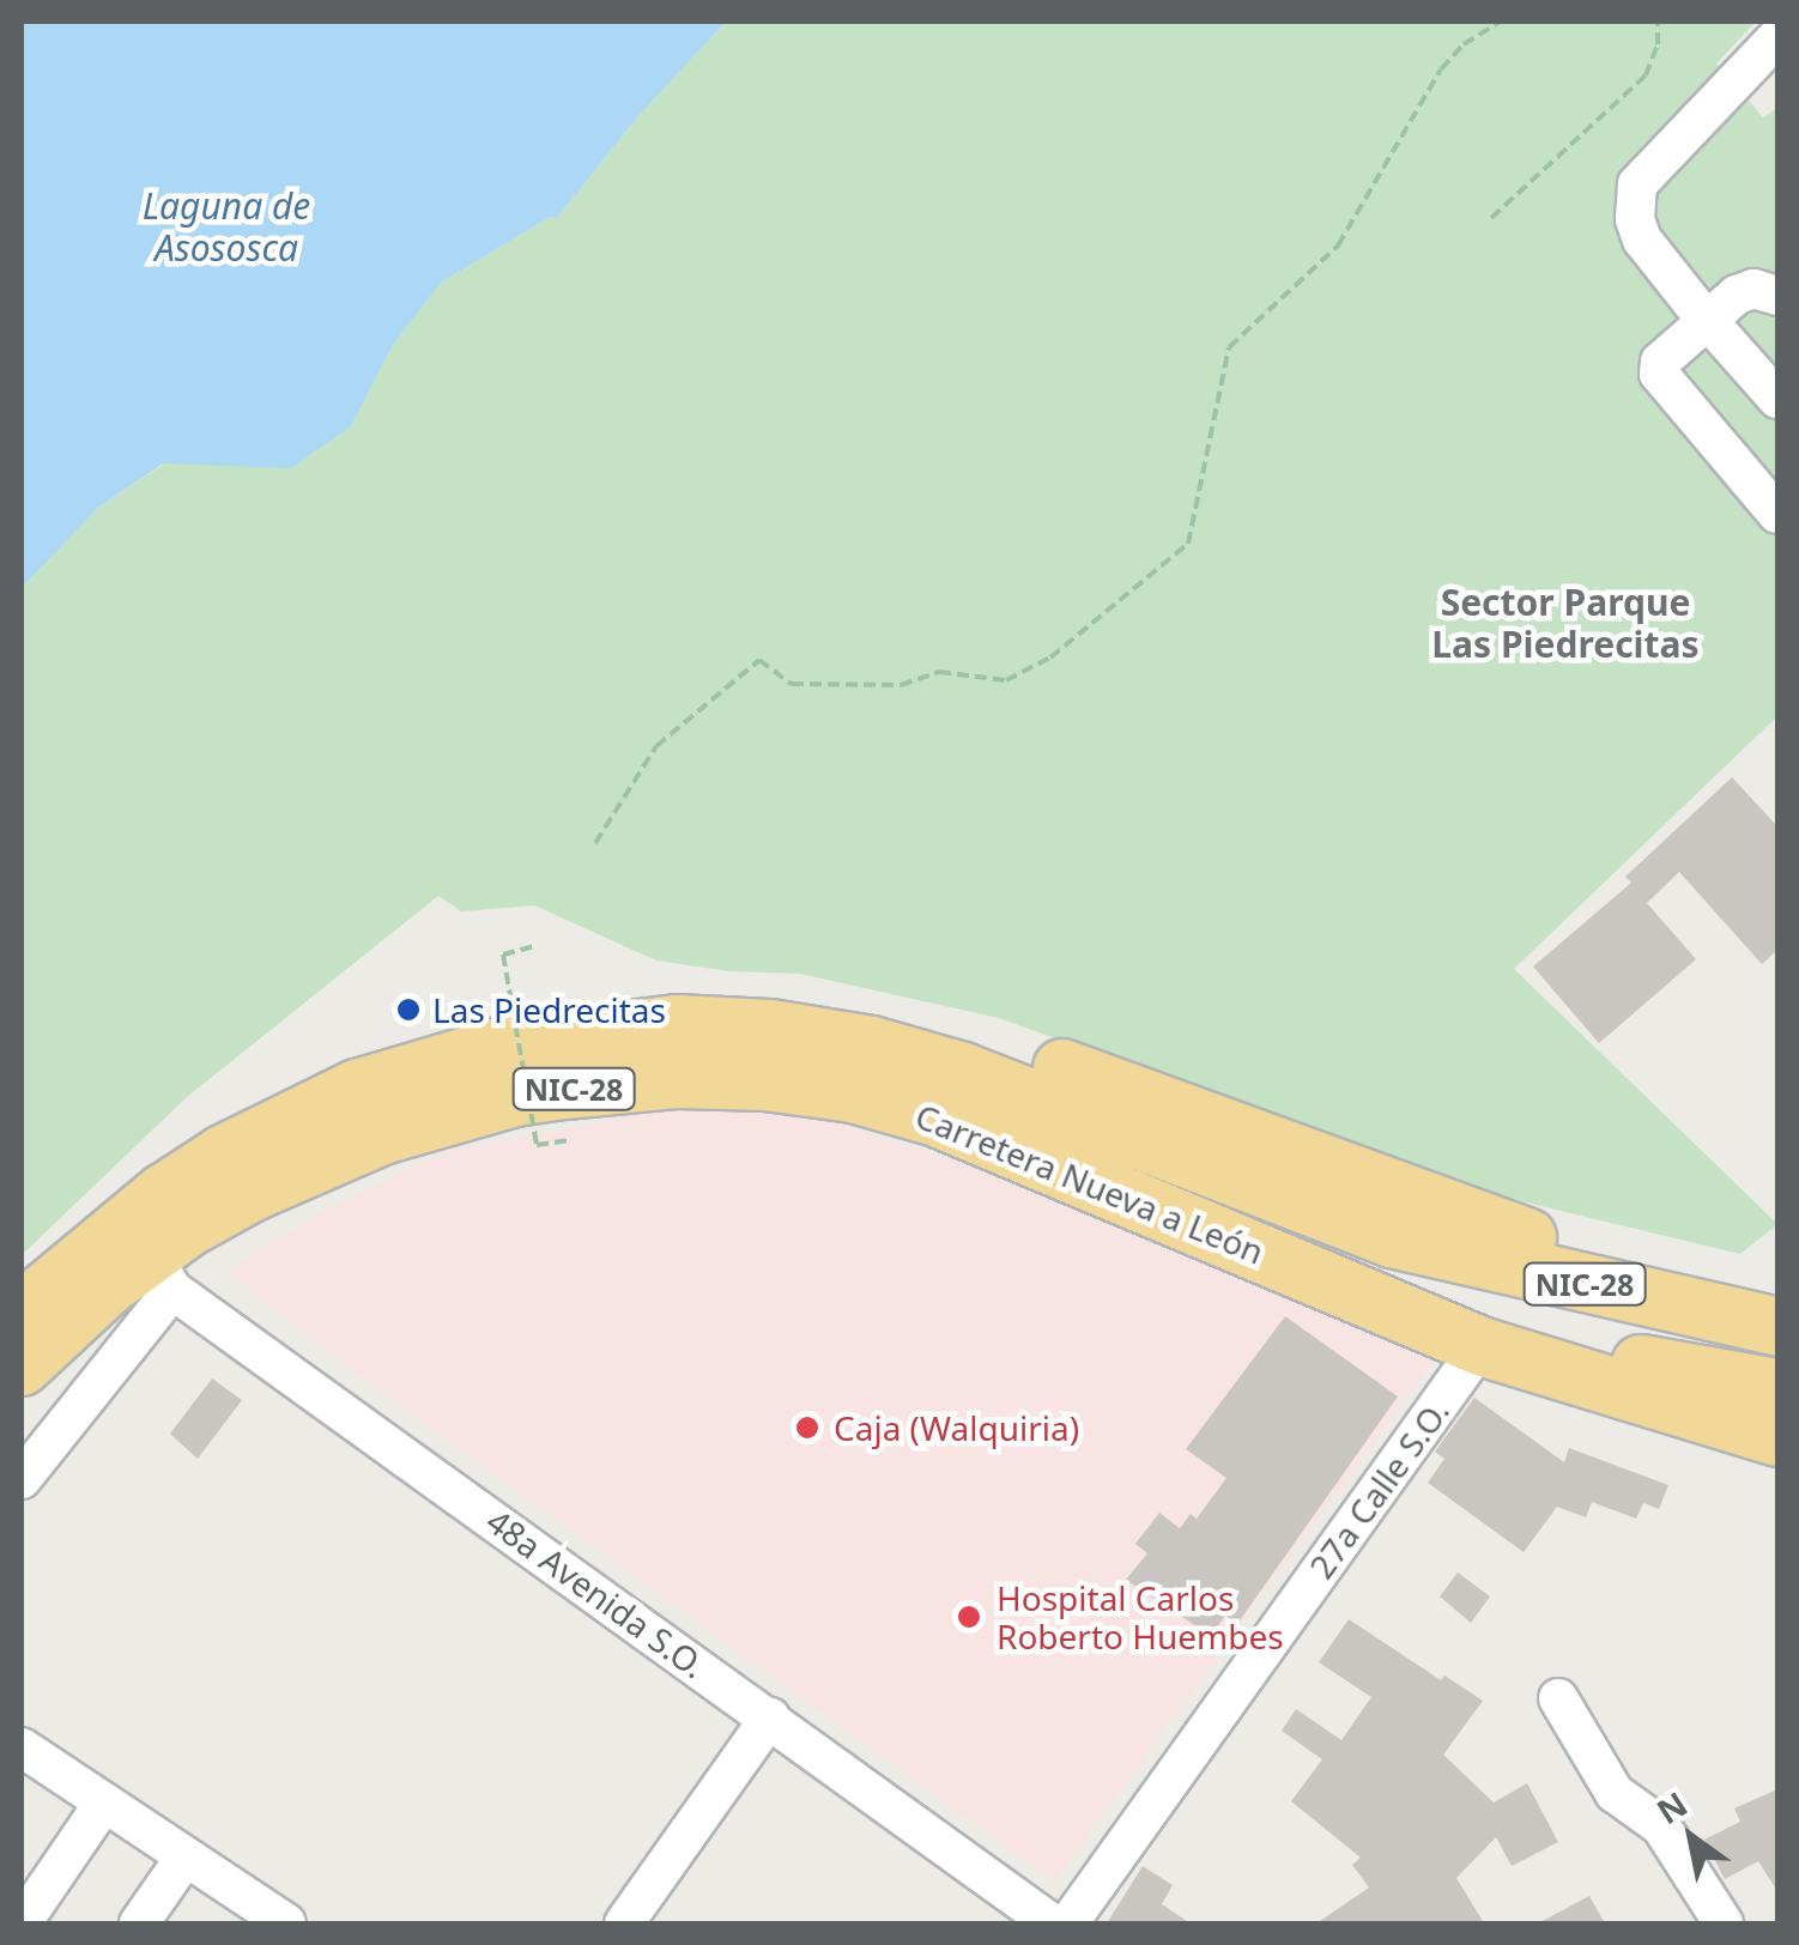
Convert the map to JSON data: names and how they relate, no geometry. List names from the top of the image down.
{
  "streets": {
    "highway": ["NIC-28", "Carretera Nueva a León"],
    "street": ["27a Calle S.O.", "48a Avenida S.O."]
  },
  "crossings": [
    ["Carretera Nueva a León", "27a Calle S.O."],
    ["Carretera Nueva a León", "48a Avenida S.O."]
  ],
  "districts": ["Sector Parque Las Piedrecitas"],
  "water": ["Laguna de Asososca"],
  "places": ["Las Piedrecitas", "Caja (Walquiria)", "Hospital Carlos Roberto Huembes"],
  "north": "top left"
}
